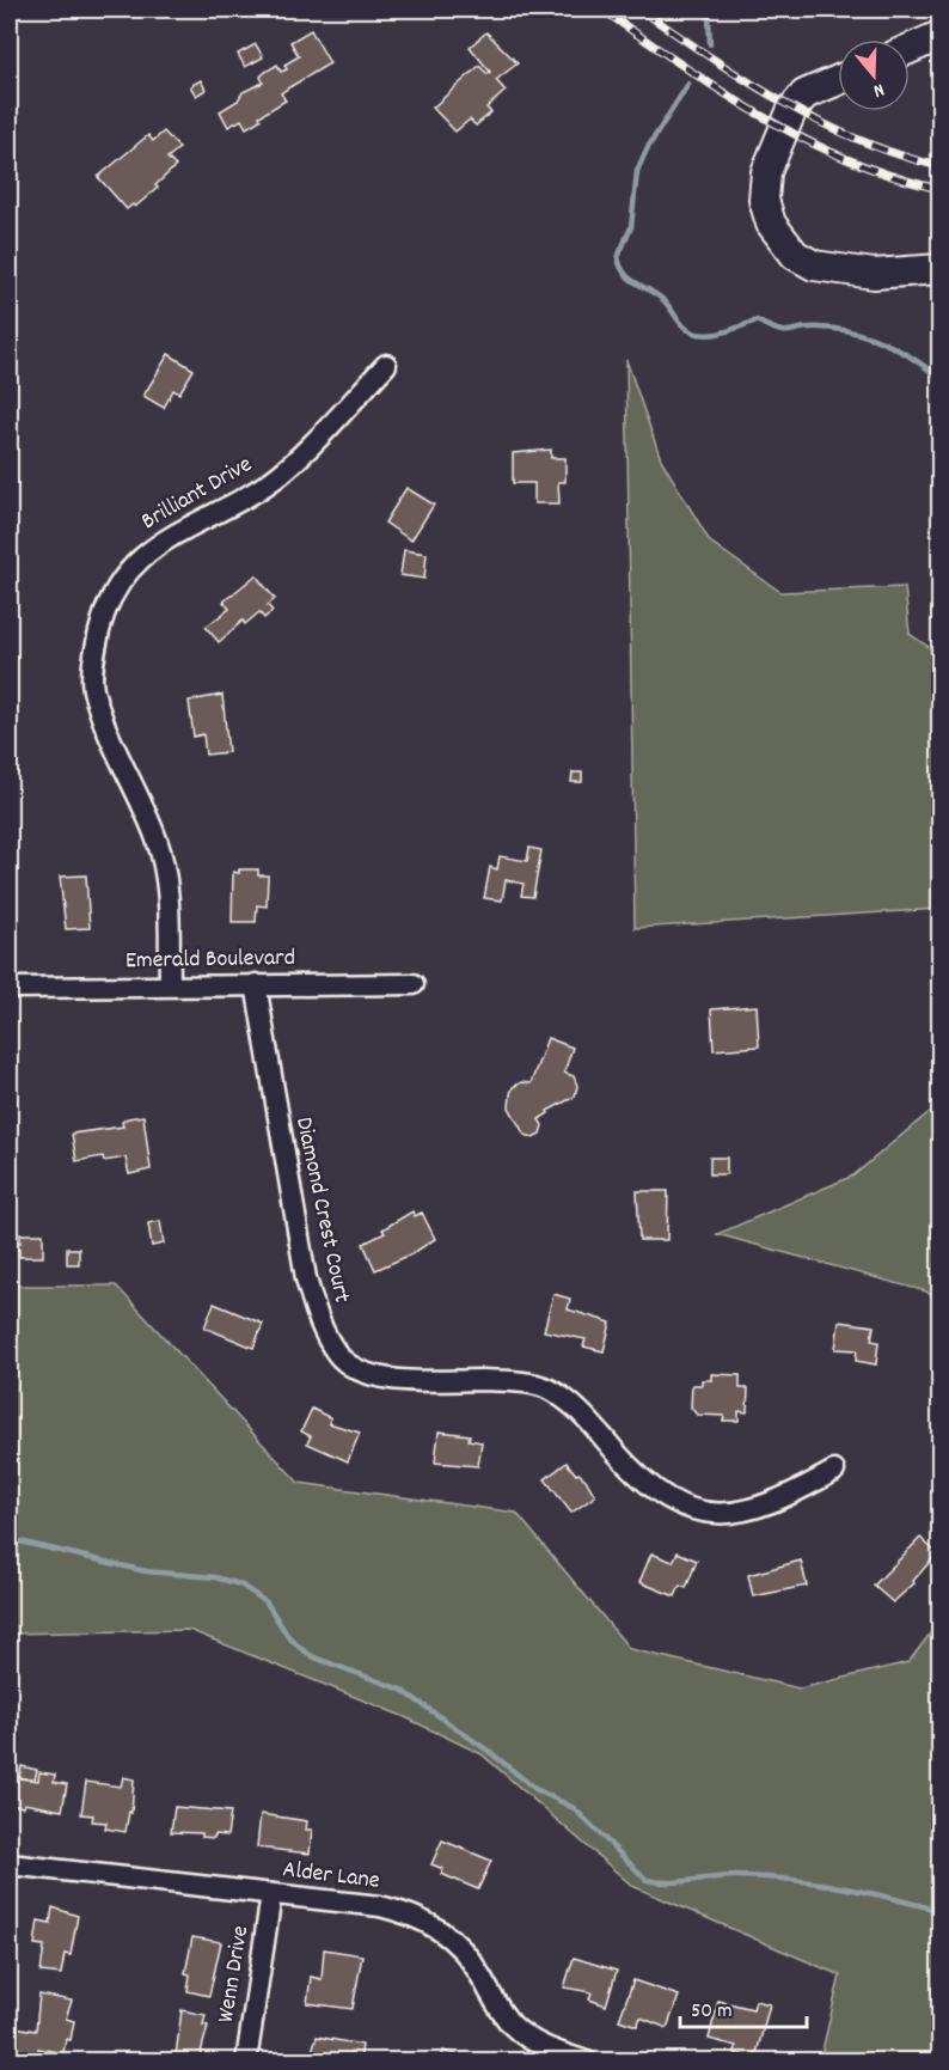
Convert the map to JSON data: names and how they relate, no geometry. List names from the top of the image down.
{
  "streets": {
    "street": [
      "Brilliant Drive",
      "Emerald Boulevard",
      "Diamond Crest Court",
      "Alder Lane",
      "Wenn Drive"
    ]
  },
  "crossings": [
    ["Brilliant Drive", "Emerald Boulevard"],
    ["Emerald Boulevard", "Diamond Crest Court"],
    ["Alder Lane", "Wenn Drive"]
  ],
  "scale_bar": "50 m",
  "north": "bottom"
}
